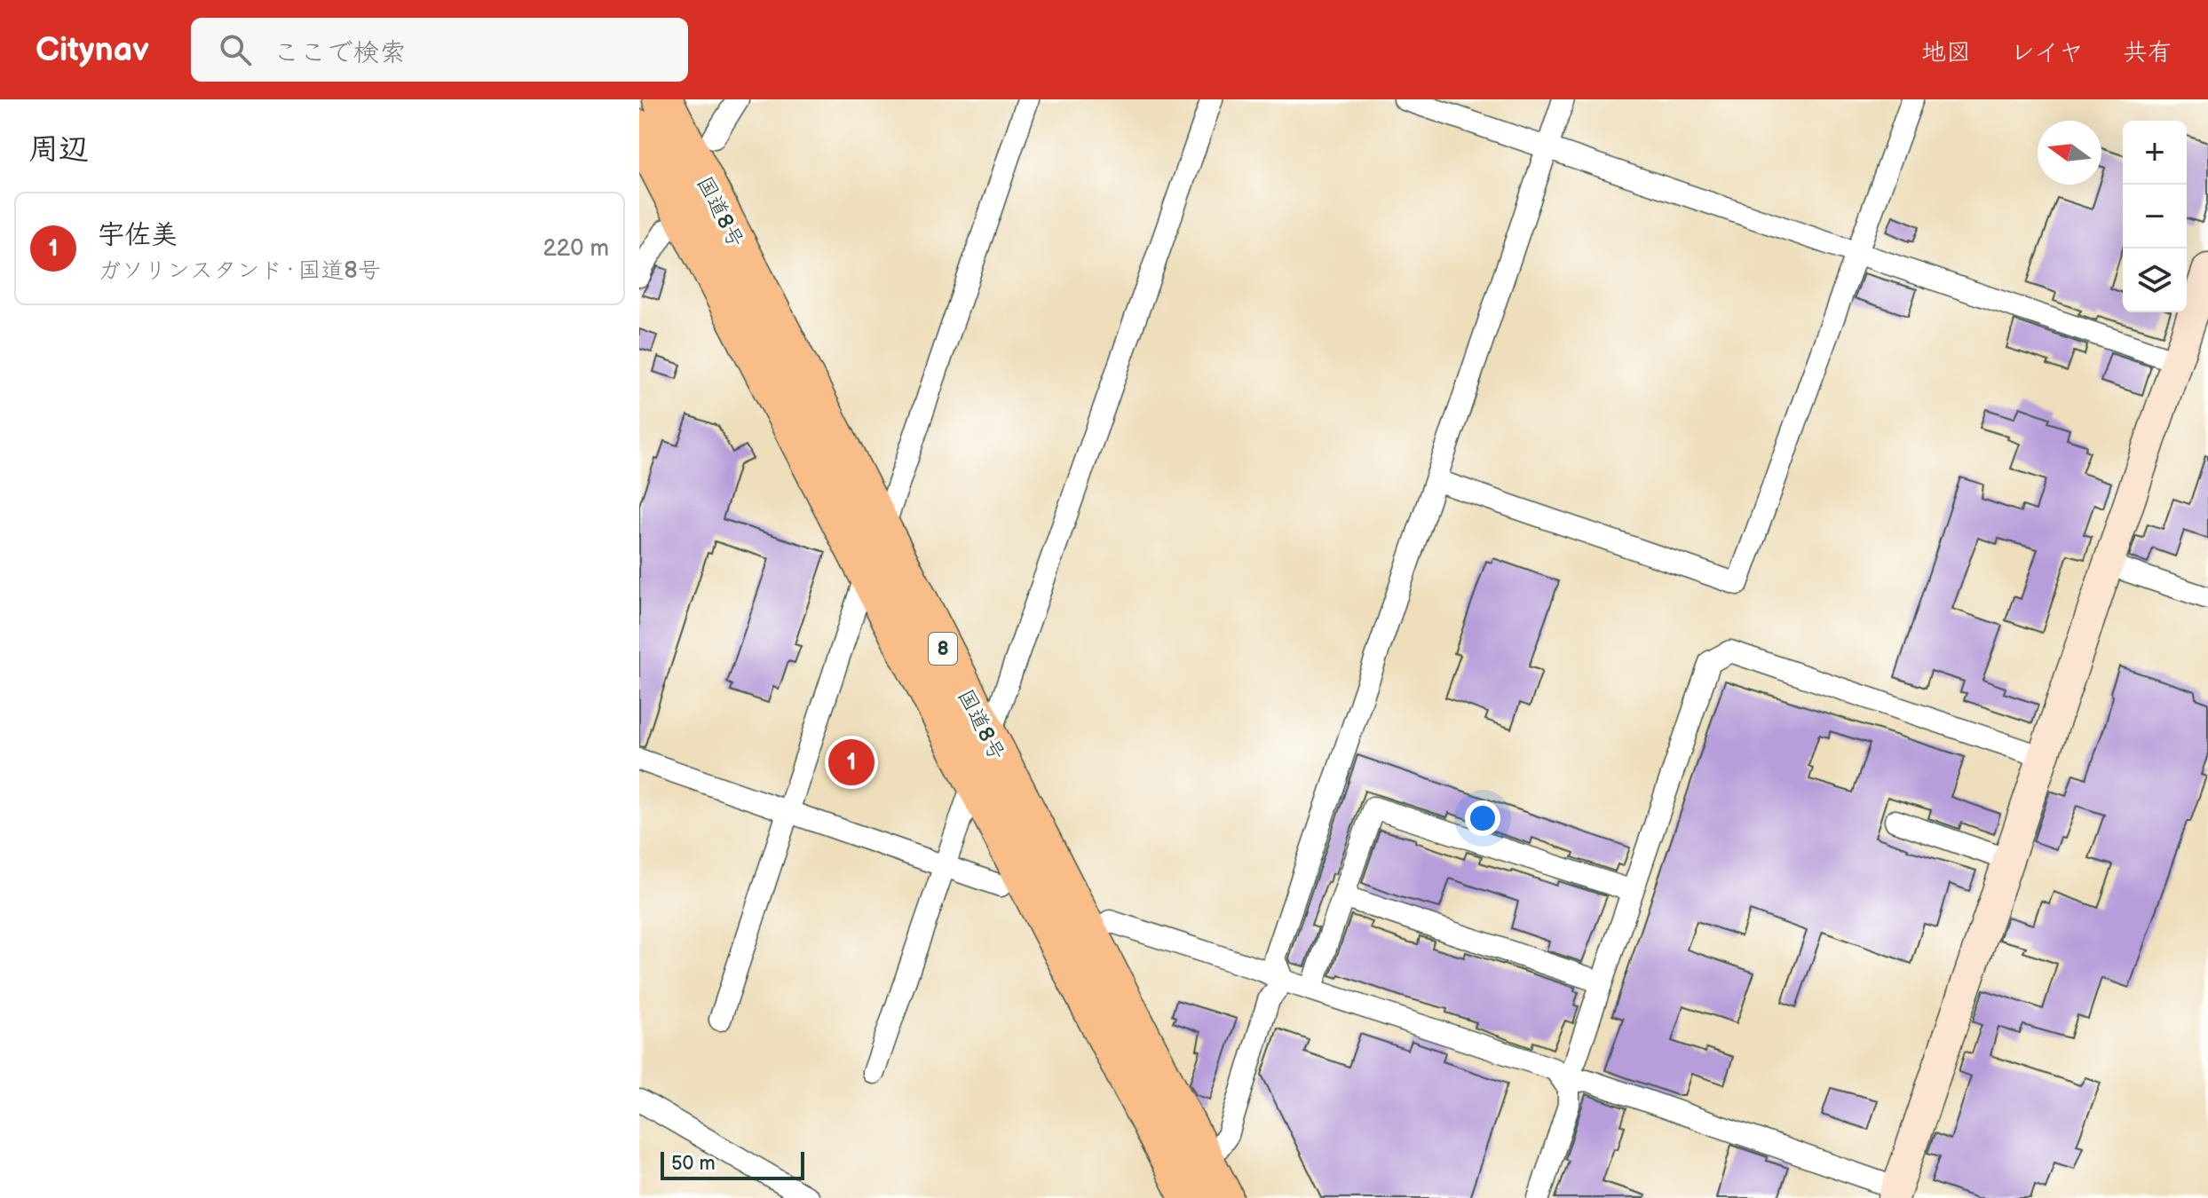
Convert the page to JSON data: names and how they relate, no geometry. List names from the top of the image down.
{
  "streets": {
    "highway": ["国道8号", "8"]
  },
  "scale_bar": "50 m",
  "north": "left",
  "page": {
    "header": "Citynav",
    "search": "ここで検索",
    "nav": ["地図", "レイヤ", "共有"],
    "heading": "周辺",
    "map_buttons": ["+", "−"],
    "list": [
      {
        "mark": "1",
        "name": "宇佐美",
        "note": "ガソリンスタンド · 国道8号",
        "value": "220 m"
      }
    ],
    "pins": "1",
    "scale": "50 m"
  }
}
